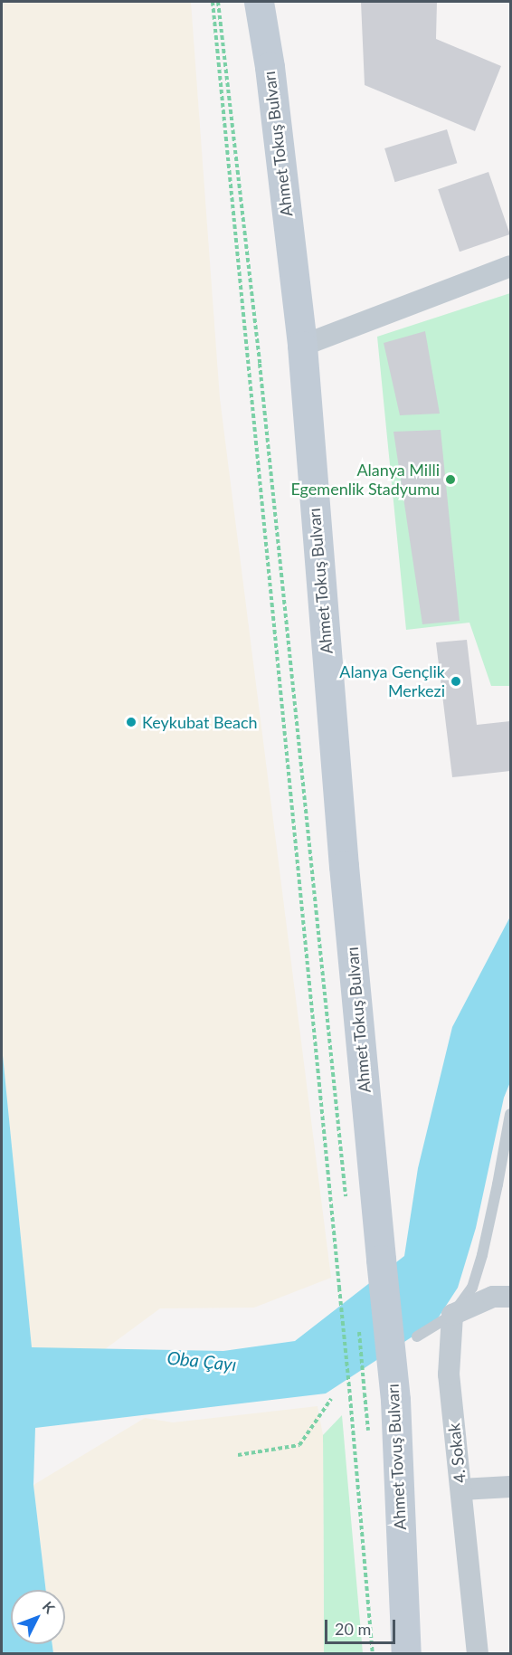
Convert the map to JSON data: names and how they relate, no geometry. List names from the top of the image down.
{
  "streets": {
    "main road": ["Ahmet Tokuş Bulvarı", "Ahmet Tovuş Bulvarı"],
    "street": ["4. Sokak"]
  },
  "crossings": [
    ["Ahmet Tokuş Bulvarı", "Ahmet Tovuş Bulvarı"]
  ],
  "water": ["Oba Çayı"],
  "places": ["Alanya Milli Egemenlik Stadyumu", "Alanya Gençlik Merkezi", "Keykubat Beach"],
  "scale_bar": "20 m",
  "north": "top right"
}
